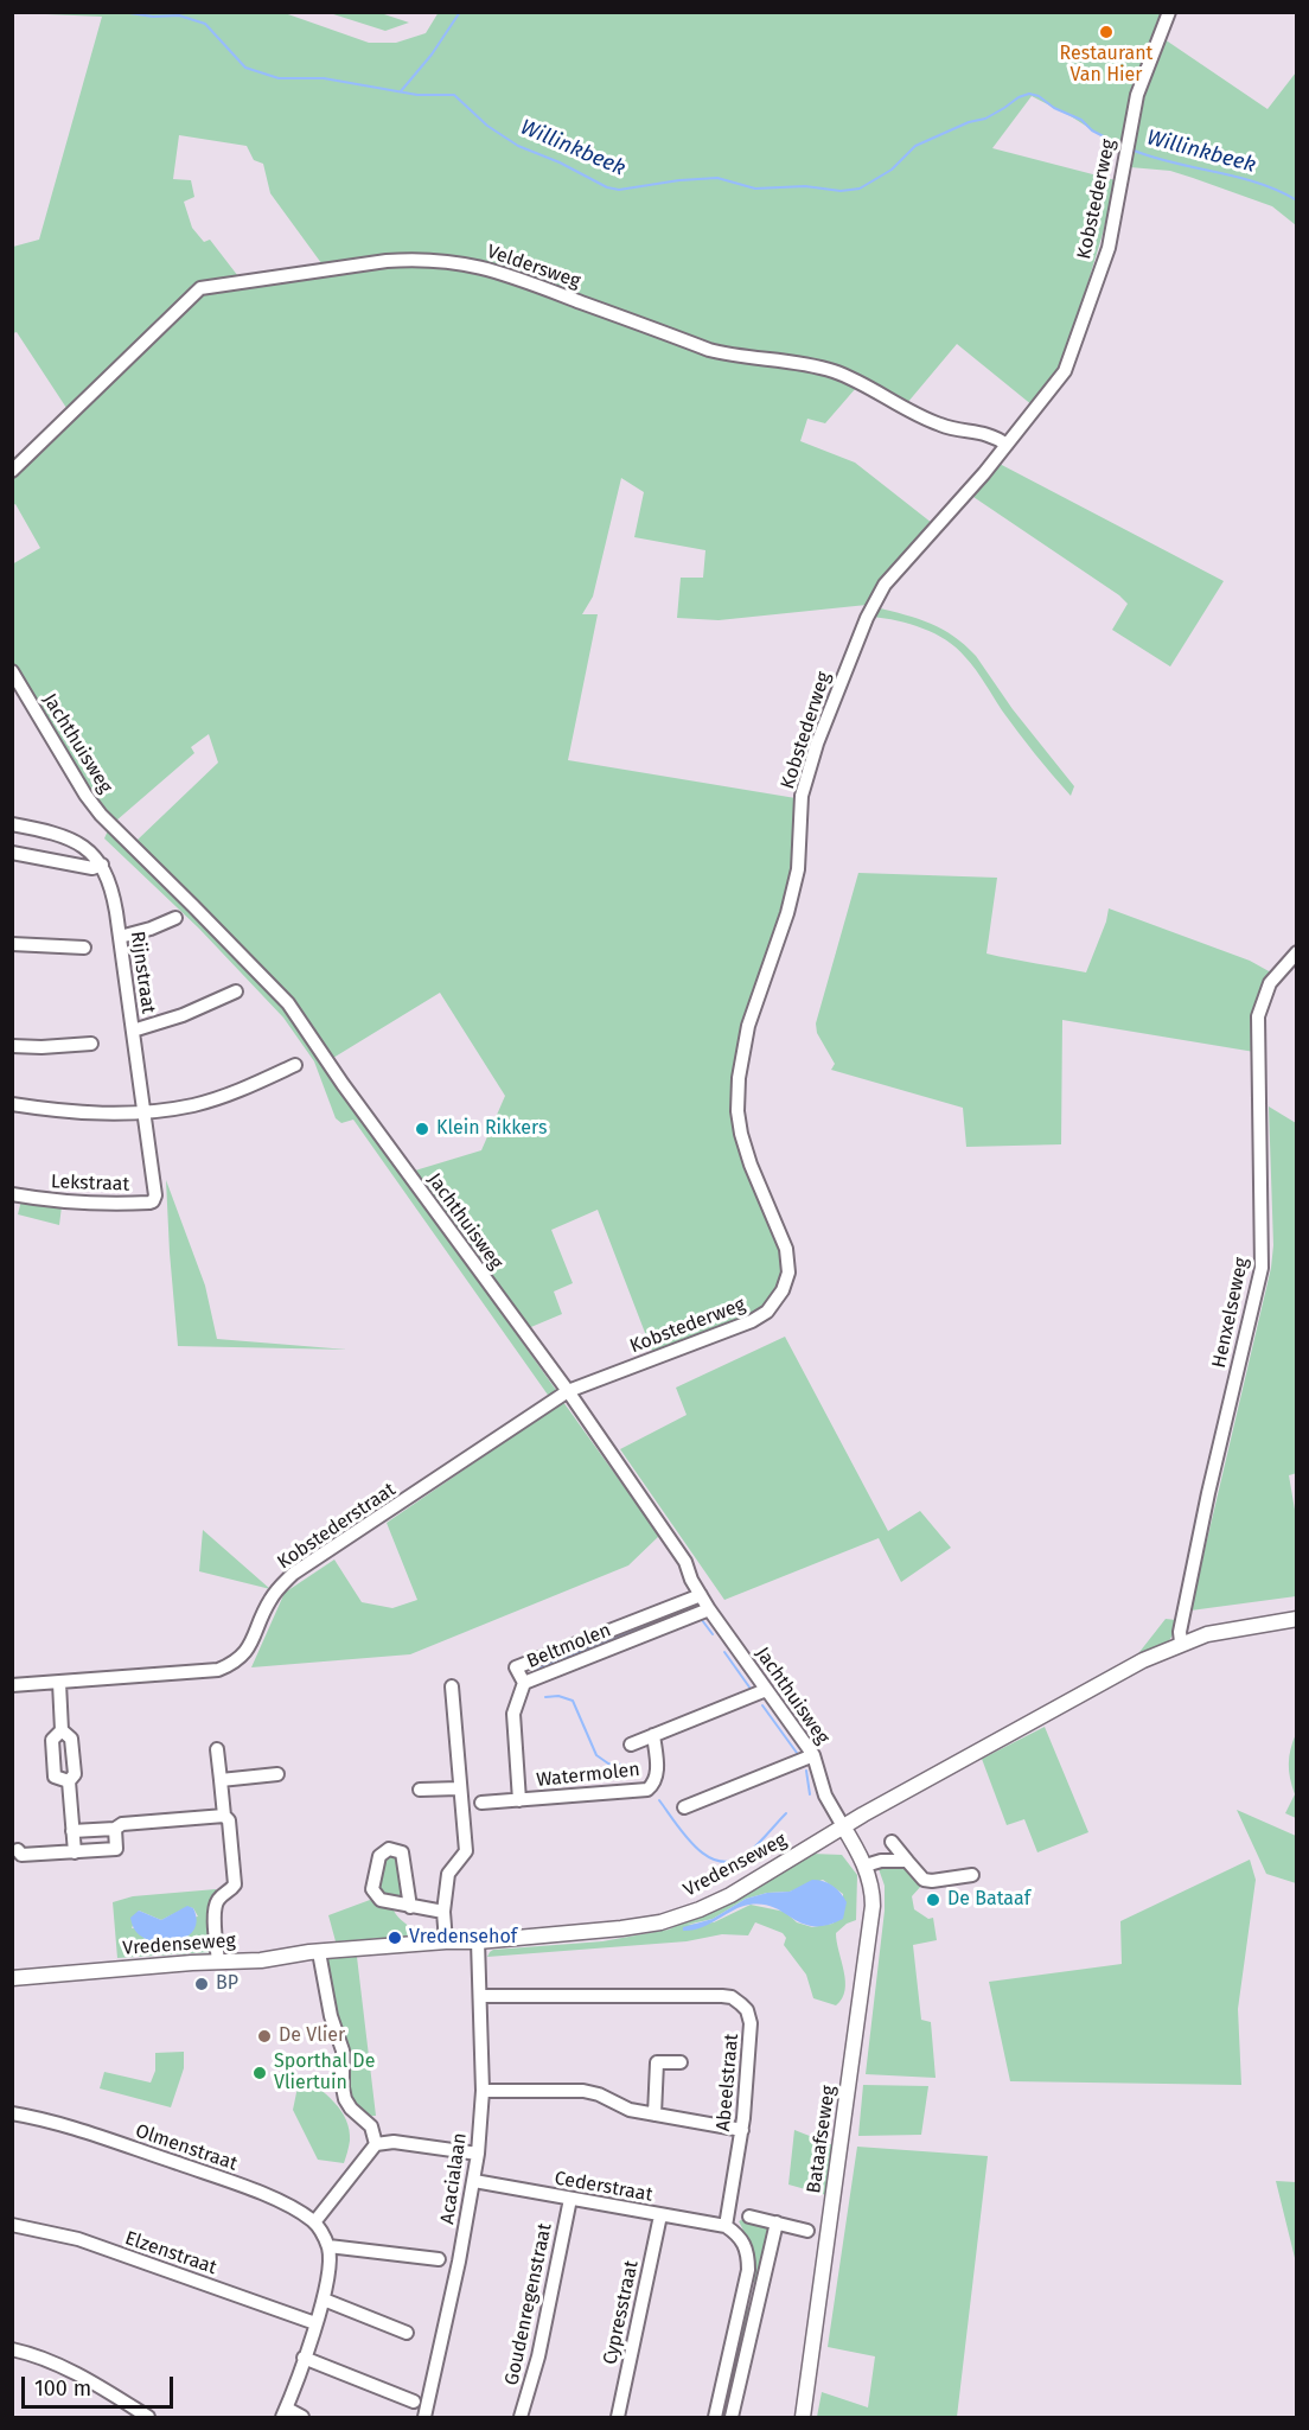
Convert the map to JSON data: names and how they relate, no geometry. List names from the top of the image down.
{
  "streets": {
    "main road": ["Vredenseweg", "Bataafseweg"],
    "street": [
      "Kobstederweg",
      "Veldersweg",
      "Jachthuisweg",
      "Rijnstraat",
      "Lekstraat",
      "Henxelseweg",
      "Kobstederstraat",
      "Beltmolen",
      "Watermolen",
      "Abeelstraat",
      "Olmenstraat",
      "Acacialaan",
      "Cederstraat",
      "Elzenstraat",
      "Goudenregenstraat",
      "Cypresstraat"
    ]
  },
  "crossings": [
    ["Kobstederweg", "Veldersweg"],
    ["Kobstederweg", "Jachthuisweg"],
    ["Kobstederweg", "Kobstederstraat"],
    ["Jachthuisweg", "Kobstederstraat"],
    ["Jachthuisweg", "Beltmolen"],
    ["Jachthuisweg", "Watermolen"],
    ["Jachthuisweg", "Vredenseweg"],
    ["Jachthuisweg", "Bataafseweg"],
    ["Rijnstraat", "Lekstraat"],
    ["Henxelseweg", "Vredenseweg"],
    ["Beltmolen", "Watermolen"],
    ["Vredenseweg", "Bataafseweg"],
    ["Vredenseweg", "Acacialaan"],
    ["Abeelstraat", "Acacialaan"],
    ["Abeelstraat", "Cederstraat"],
    ["Acacialaan", "Cederstraat"],
    ["Cederstraat", "Goudenregenstraat"],
    ["Cederstraat", "Cypresstraat"]
  ],
  "water": ["Willinkbeek"],
  "places": [
    "Restaurant Van Hier",
    "Klein Rikkers",
    "De Bataaf",
    "Vredensehof",
    "BP",
    "De Vlier",
    "Sporthal De Vliertuin"
  ],
  "scale_bar": "100 m"
}
